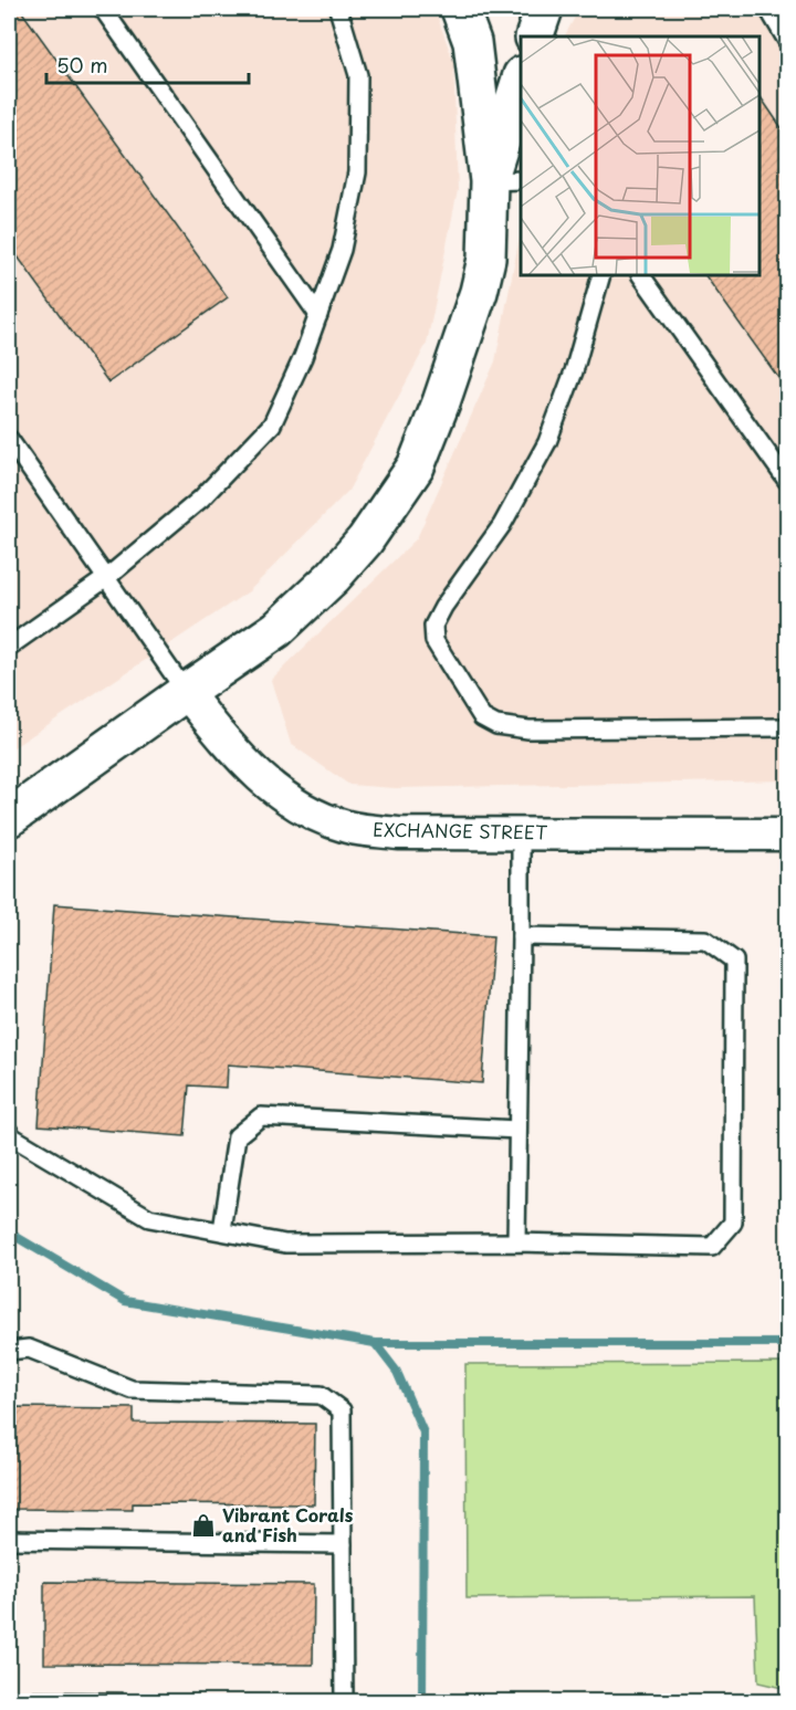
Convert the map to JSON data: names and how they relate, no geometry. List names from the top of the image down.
{
  "streets": {
    "street": ["EXCHANGE STREET"]
  },
  "places": {
    "shop": ["Vibrant Corals and Fish"]
  },
  "scale_bar": "50 m"
}
